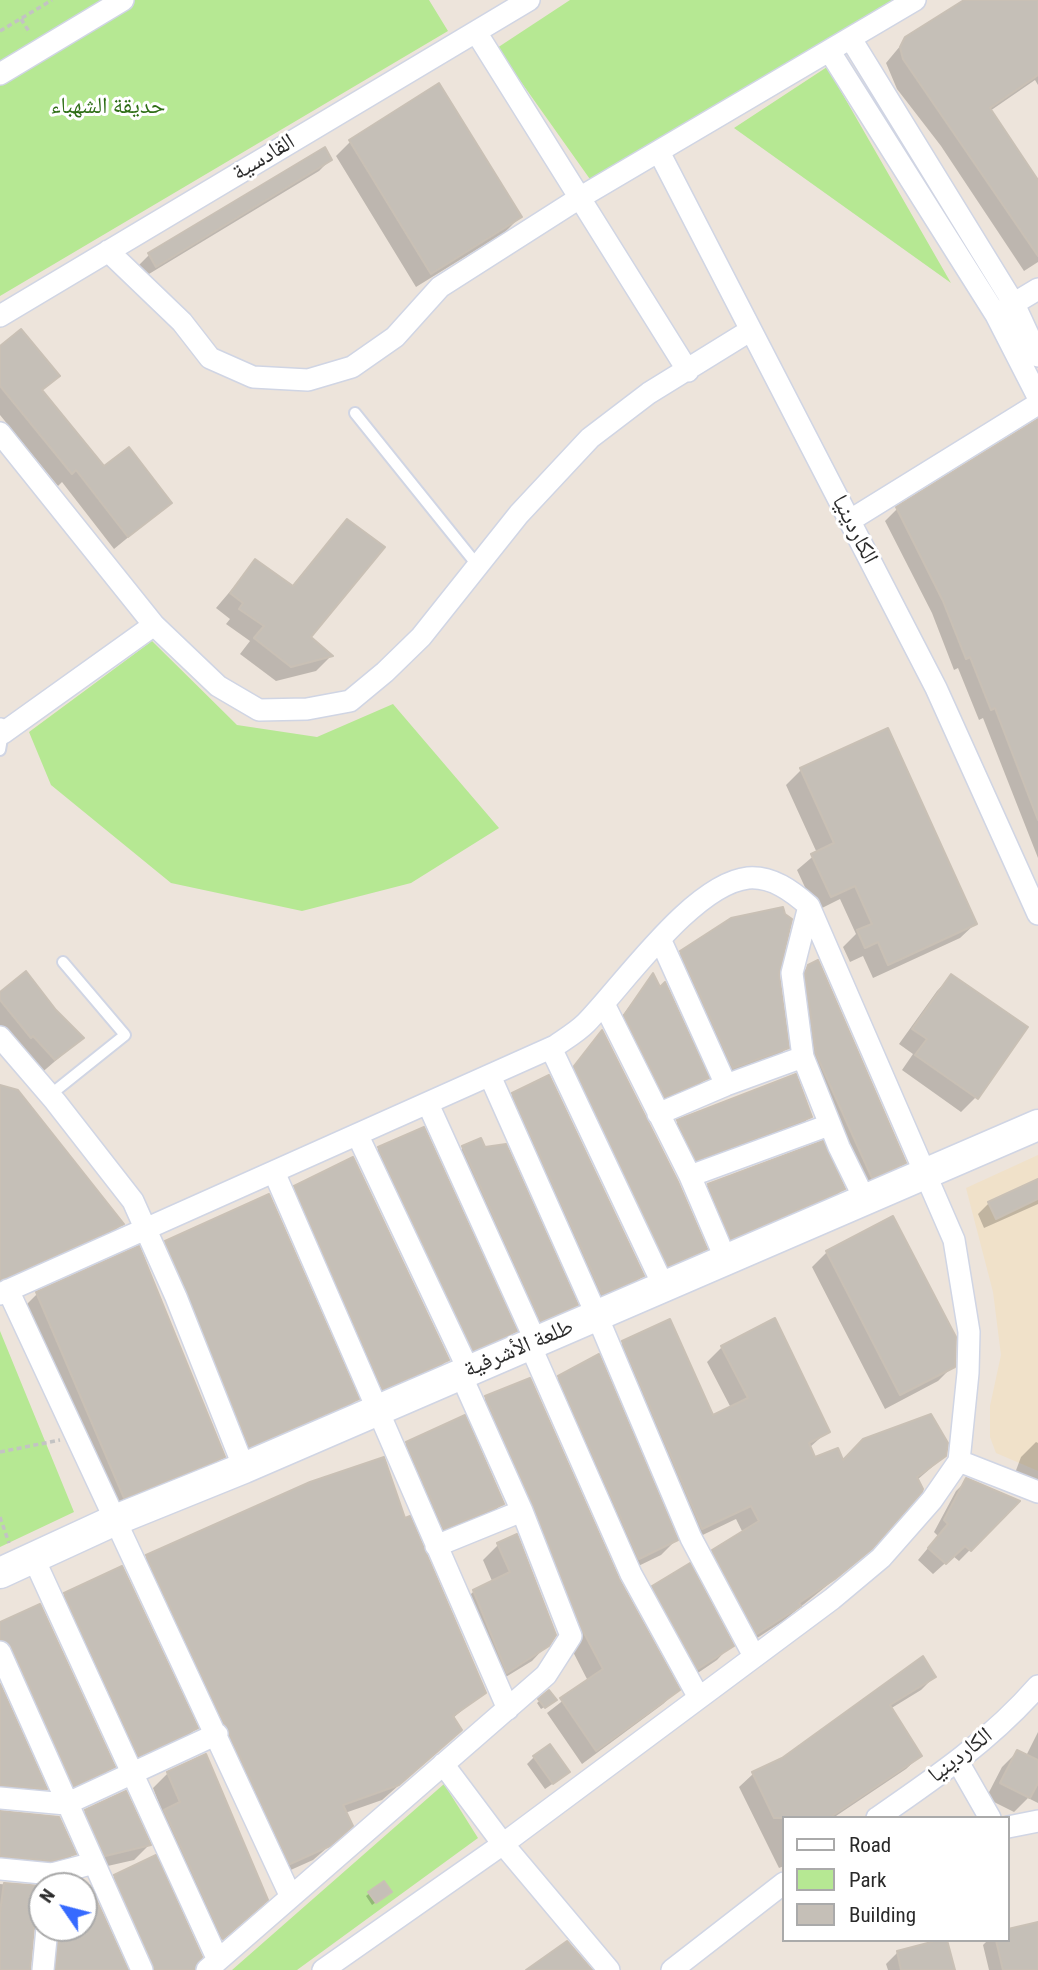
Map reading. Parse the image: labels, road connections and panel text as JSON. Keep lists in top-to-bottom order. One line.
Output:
{"streets":{"main road":["طلعة الأشرفية"],"street":["القادسية","الكاردينيا"]},"parks":["حديقة الشهباء"],"legend":["Road","Park","Building"],"north":"top left"}
